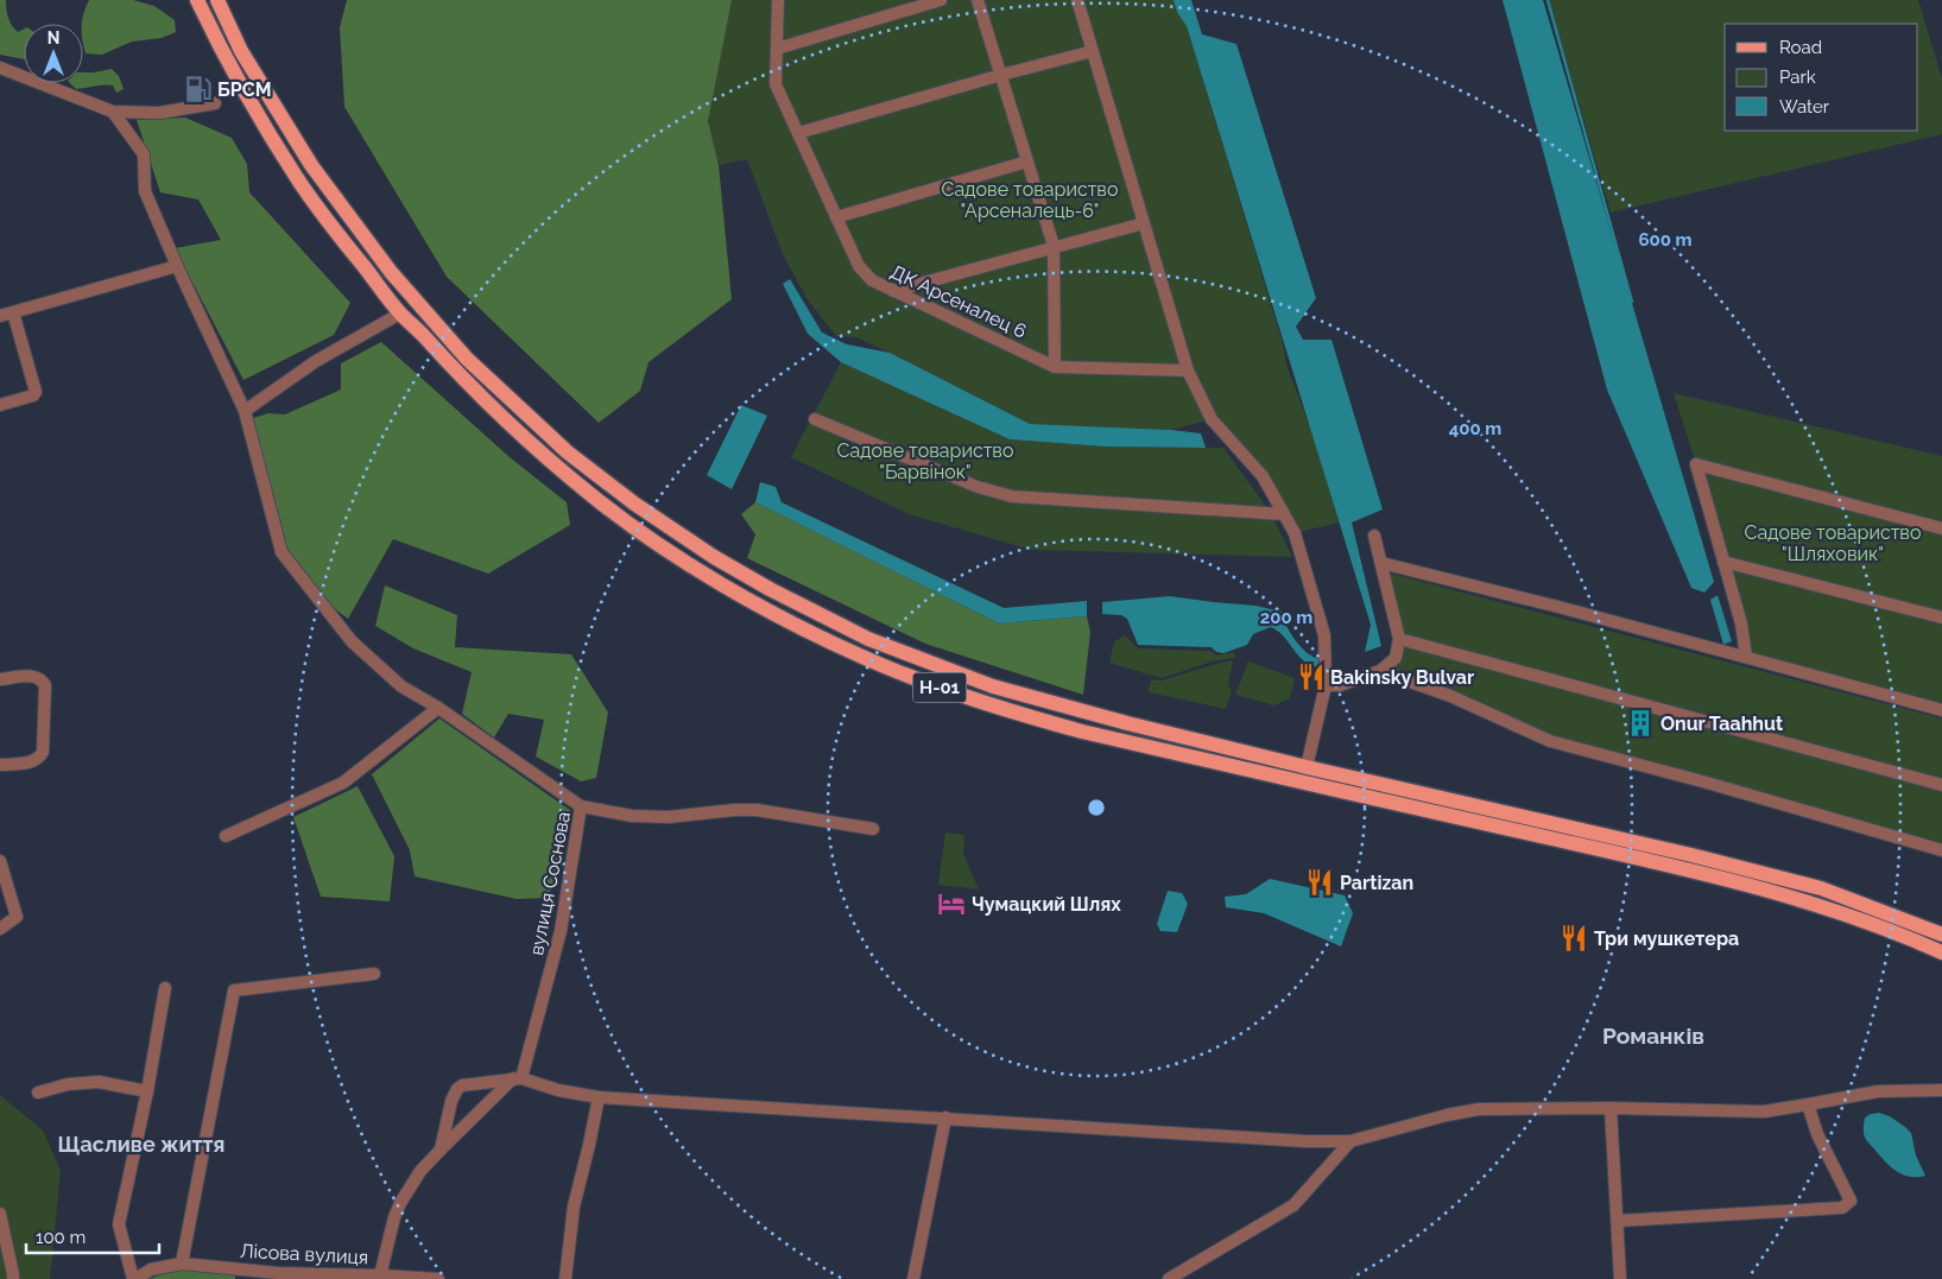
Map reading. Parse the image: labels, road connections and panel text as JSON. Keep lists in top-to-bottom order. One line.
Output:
{"streets":{"main road":["Н-01"],"street":["ДК Арсеналец 6","вулиця Соснова","Лісова вулиця"]},"districts":["Романків","Щасливе життя"],"parks":["Садове товариство \"Арсеналець-6\"","Садове товариство \"Барвінок\"","Садове товариство \"Шляховик\""],"places":{"fuel station":["БРСМ"],"restaurant":["Bakinsky Bulvar","Partizan","Три мушкетера"],"building":["Onur Taahhut"],"hotel":["Чумацкий Шлях"]},"legend":["Road","Park","Water"],"scale_bar":"100 m","north":"top","rings":["600 m","400 m","200 m"]}
